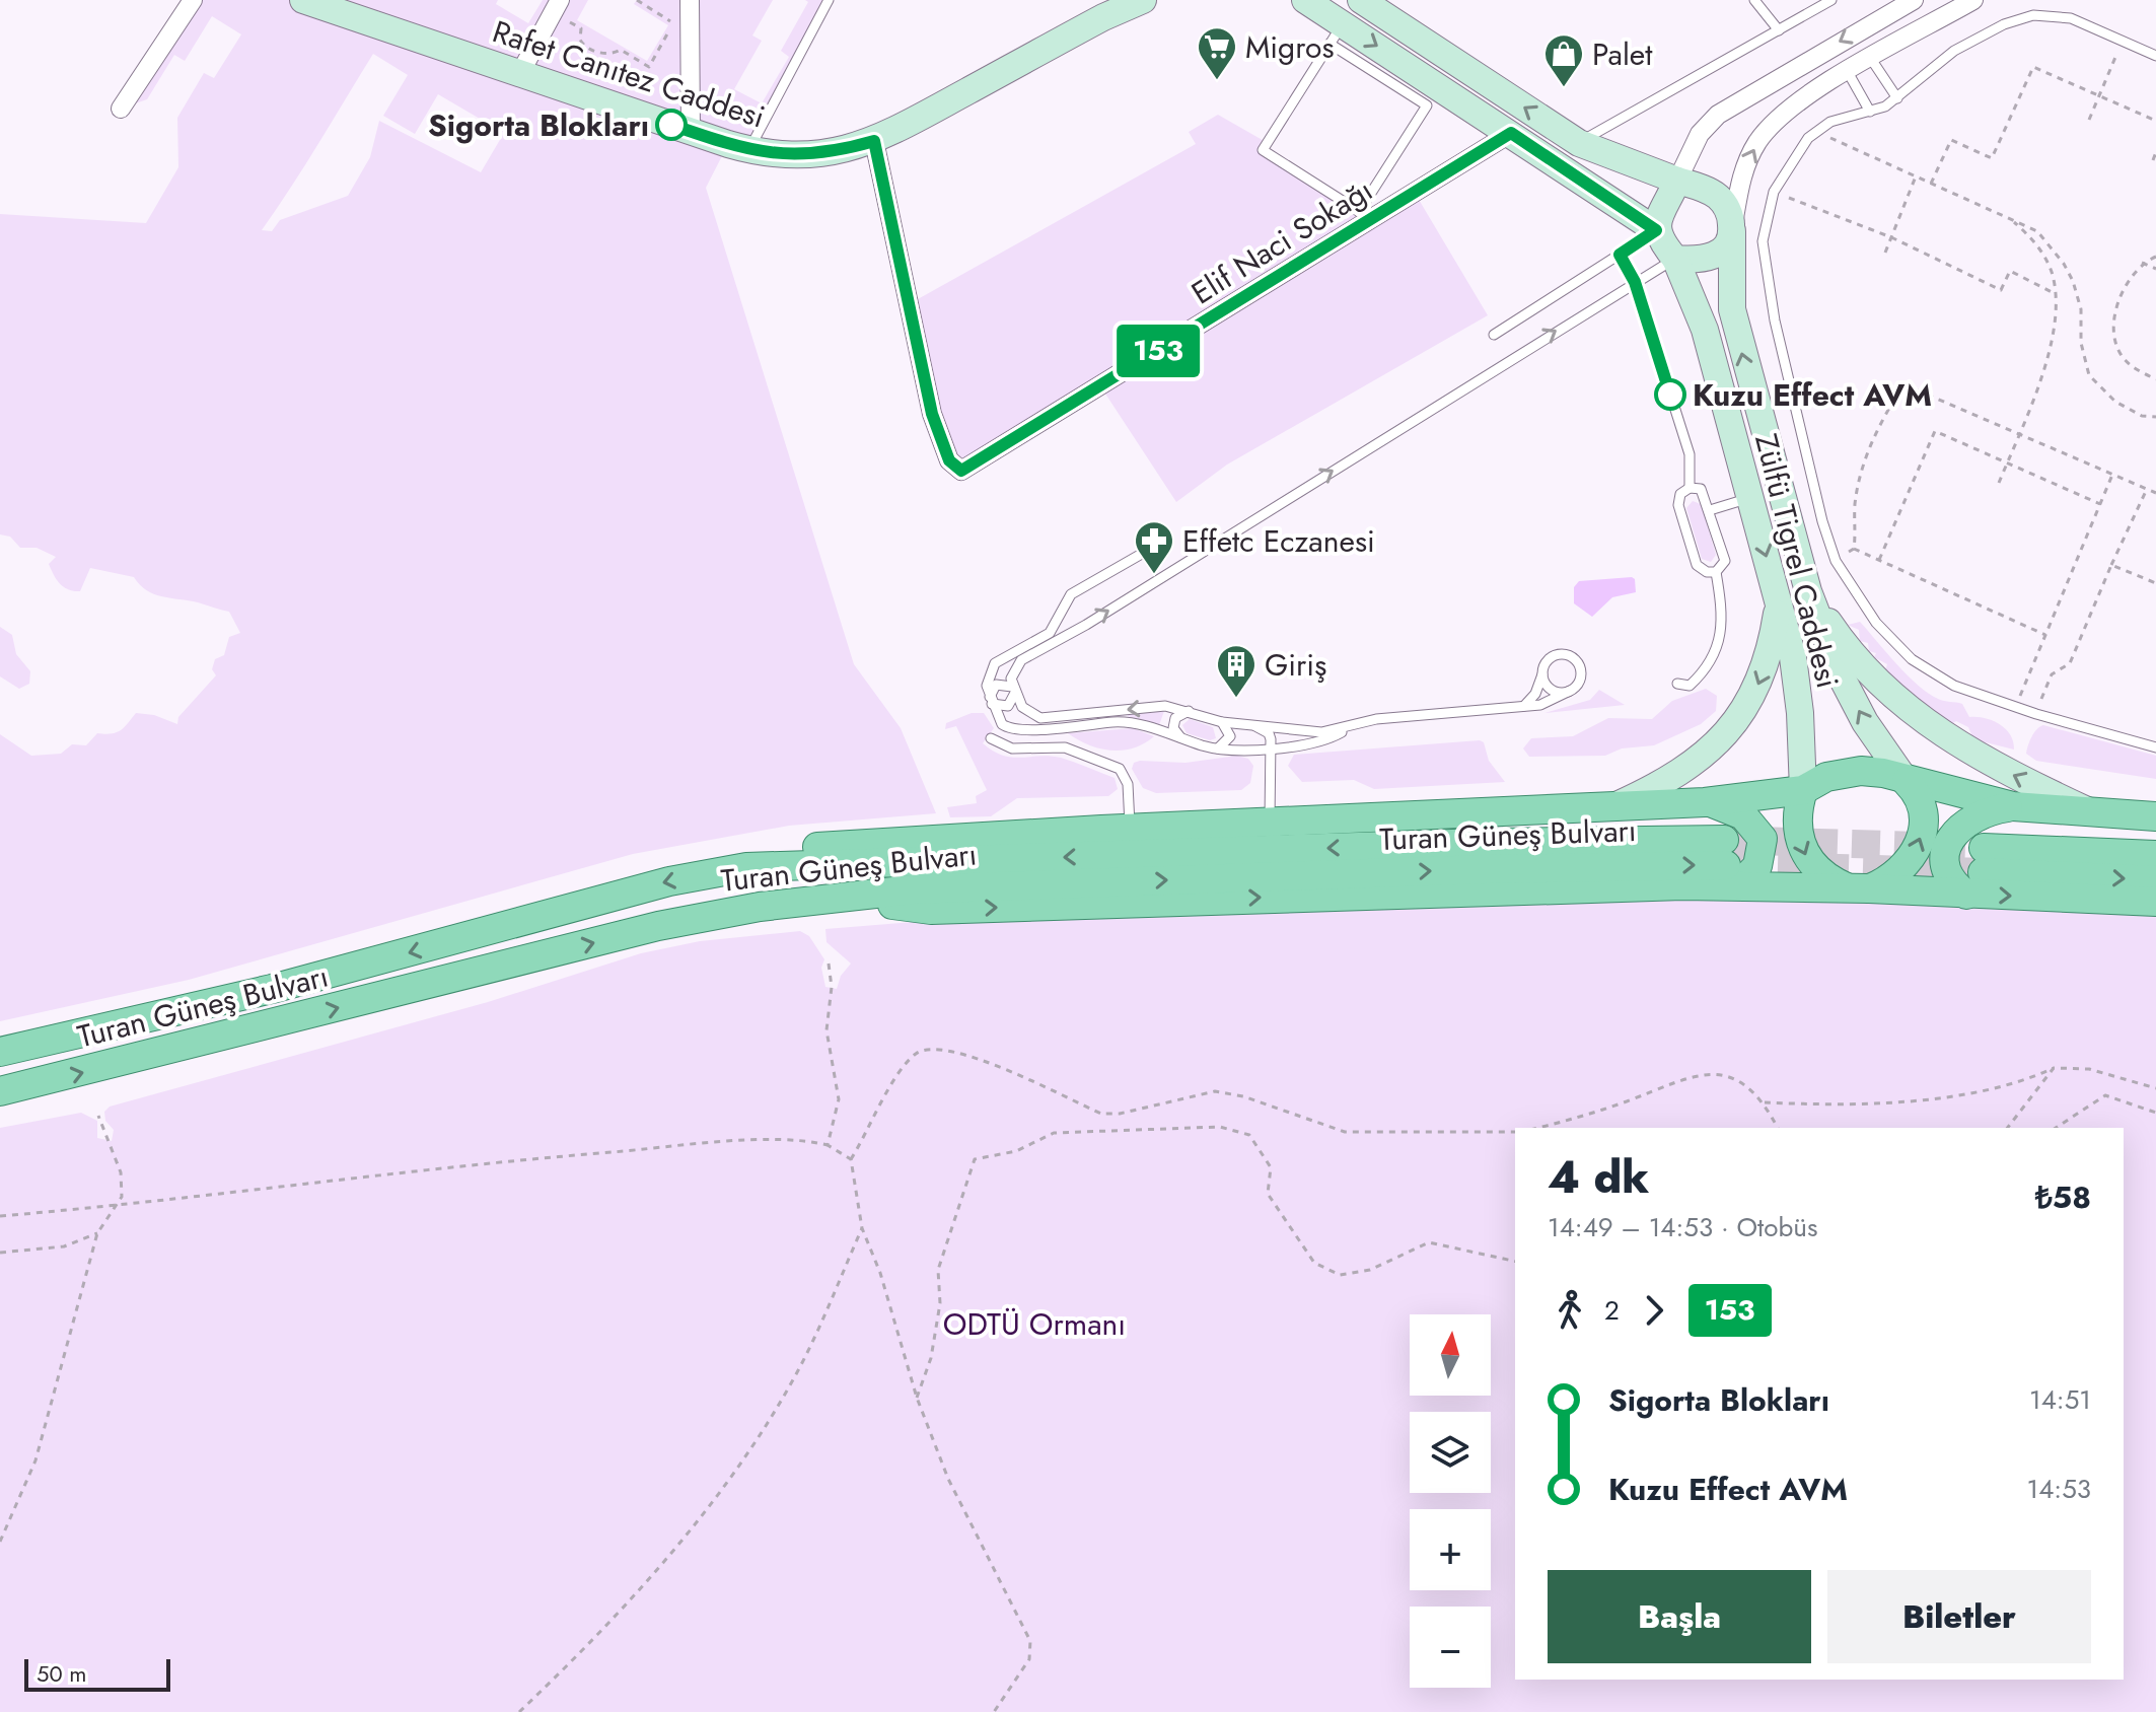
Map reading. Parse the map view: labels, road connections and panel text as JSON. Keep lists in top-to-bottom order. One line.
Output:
{"streets":{"main road":["Rafet Canıtez Caddesi","Zülfü Tigrel Caddesi","Turan Güneş Bulvarı"],"street":["Elif Naci Sokağı"]},"crossings":[["Rafet Canıtez Caddesi","Elif Naci Sokağı"]],"parks":["ODTÜ Ormanı"],"places":{"supermarket":["Migros"],"shop":["Palet"],"other":["Sigorta Blokları","Kuzu Effect AVM"],"pharmacy":["Effetc Eczanesi"],"building":["Giriş"]},"lines":["bus line 153"],"scale_bar":"50 m","north":"top","page":{"on_map":"153","heading":["4 dk","14:49 – 14:53 · Otobüs","₺58"],"legs":["2","153"],"map_buttons":["+","−"],"list":[{"name":"Sigorta Blokları","value":"14:51"},{"name":"Kuzu Effect AVM","value":"14:53"}],"buttons":["Başla","Biletler"],"scale":"50 m"}}
